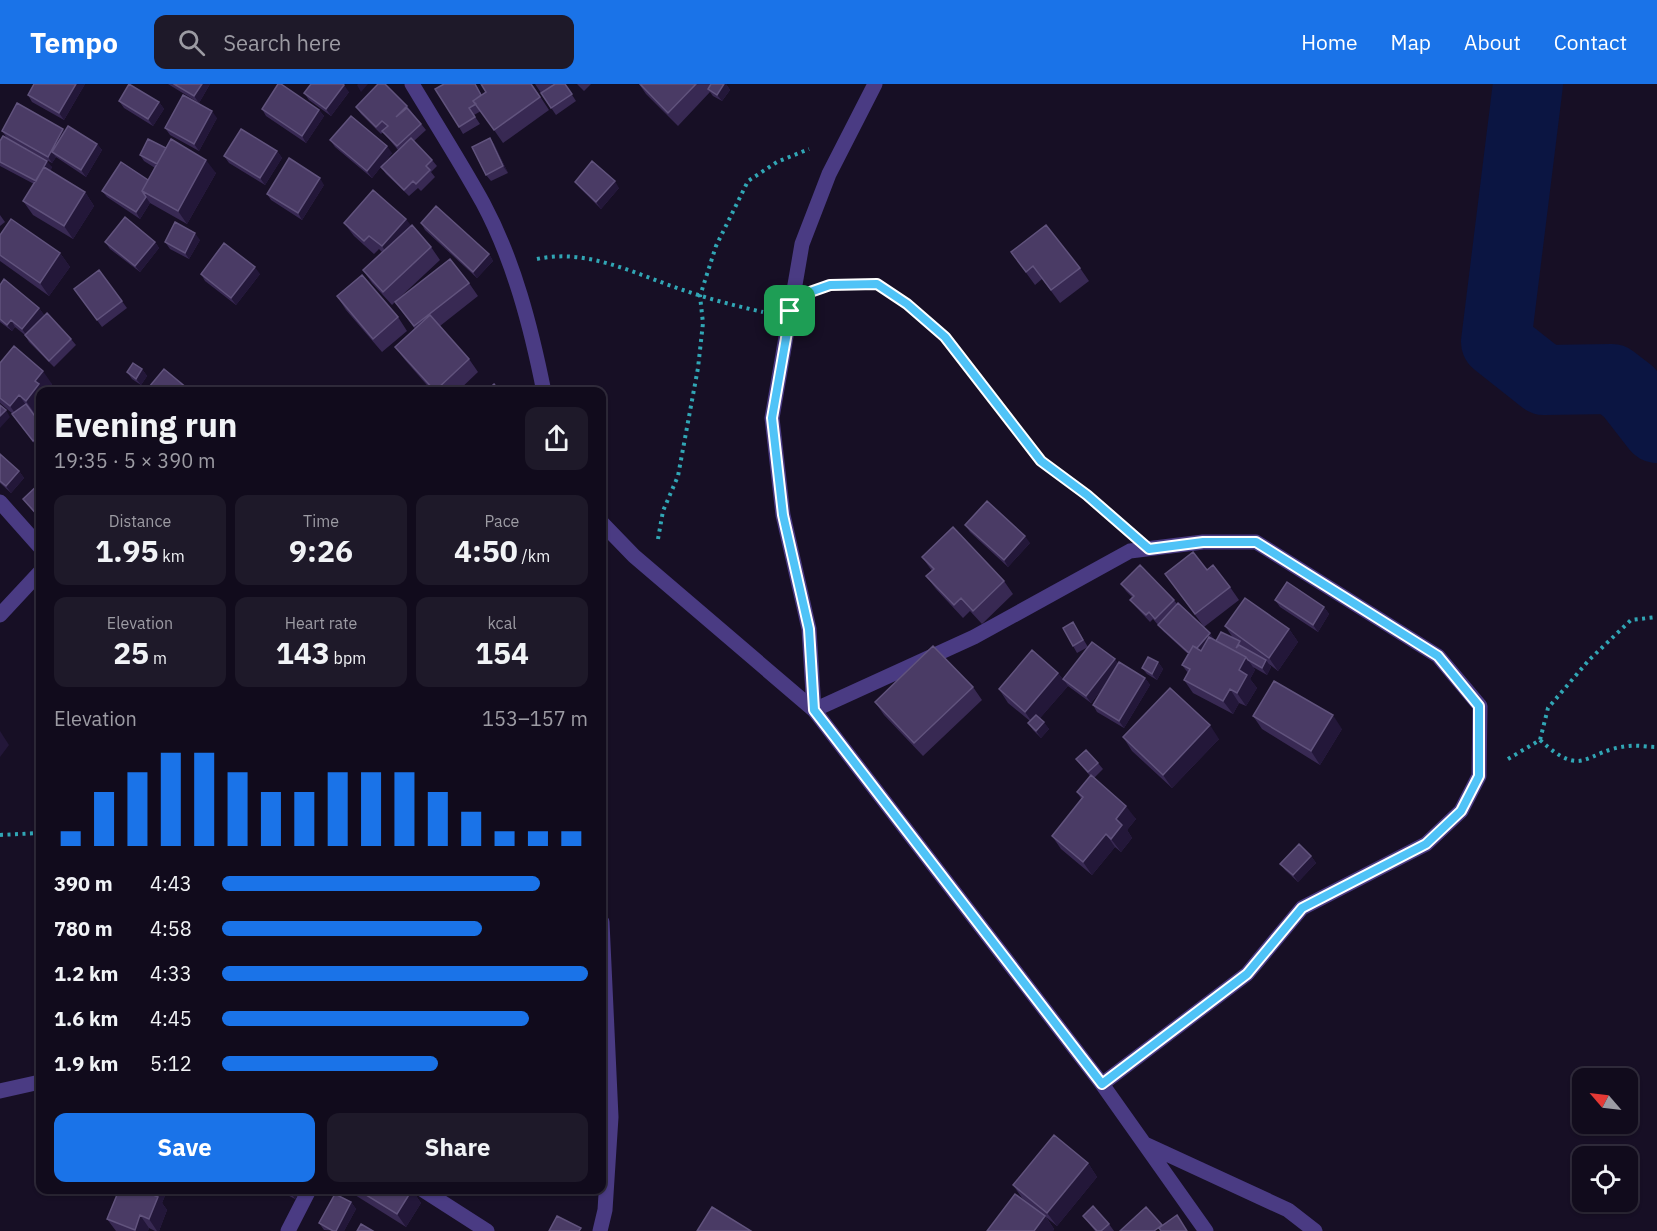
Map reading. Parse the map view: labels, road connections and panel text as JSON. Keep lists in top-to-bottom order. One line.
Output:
{"north":"top left","page":{"header":"Tempo","search":"Search here","nav":["Home","Map","About","Contact"],"heading":["Evening run","19:35 · 5 × 390 m"],"stats":[["Distance","1.95 km"],["Time","9:26"],["Pace","4:50 /km"],["Elevation","25 m"],["Heart rate","143 bpm"],["kcal","154"]],"chart":["Elevation","153–157 m"],"list":[{"name":"390 m","note":"4:43"},{"name":"780 m","note":"4:58"},{"name":"1.2 km","note":"4:33"},{"name":"1.6 km","note":"4:45"},{"name":"1.9 km","note":"5:12"}],"buttons":["Save","Share"]}}
